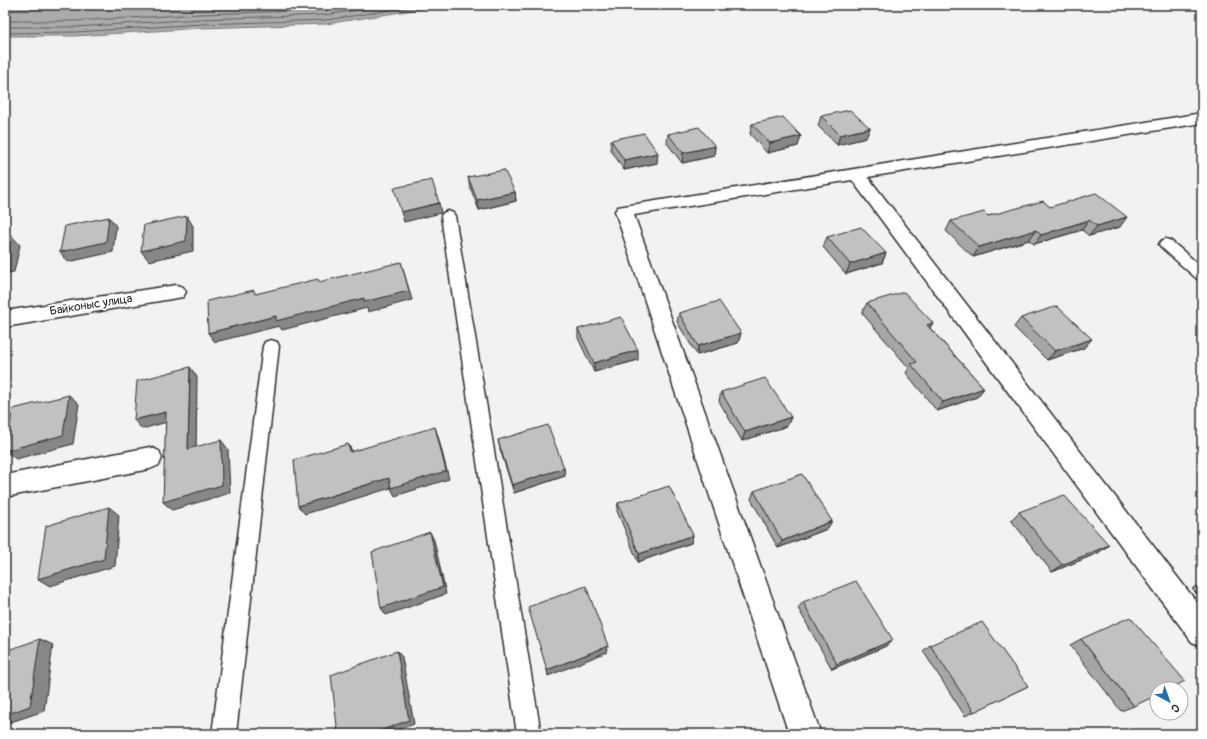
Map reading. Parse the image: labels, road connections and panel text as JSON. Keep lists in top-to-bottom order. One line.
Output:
{"streets":{"street":["Байконыс улица"]},"north":"bottom right"}
